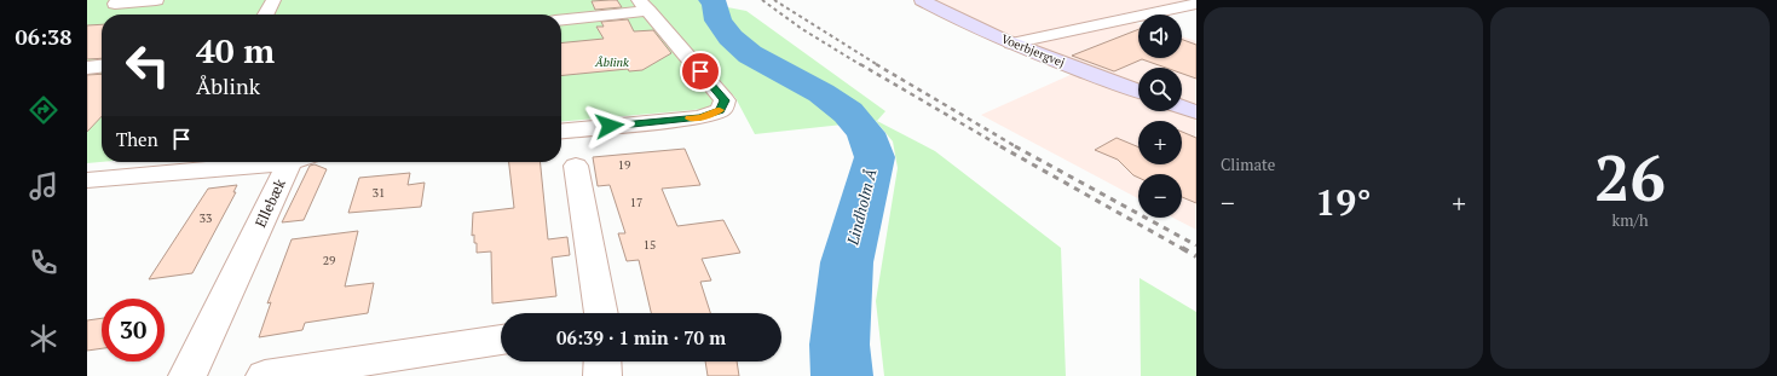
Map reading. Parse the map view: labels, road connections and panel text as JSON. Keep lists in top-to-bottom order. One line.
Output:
{"streets":{"street":["Voerbjergvej","Ellebæk"]},"water":["Lindholm Å"],"parks":["Åblink"],"house_numbers":["19","31","17","33","15","29"],"page":{"tabs":"06:38","tile":["Climate",["26","km/h"]],"map_buttons":["+","−"],"turn":["40 m","Åblink"],"then":"Then","heat":["−","19°","+"],"limit":"30","trip":"06:39 · 1 min · 70 m"}}
